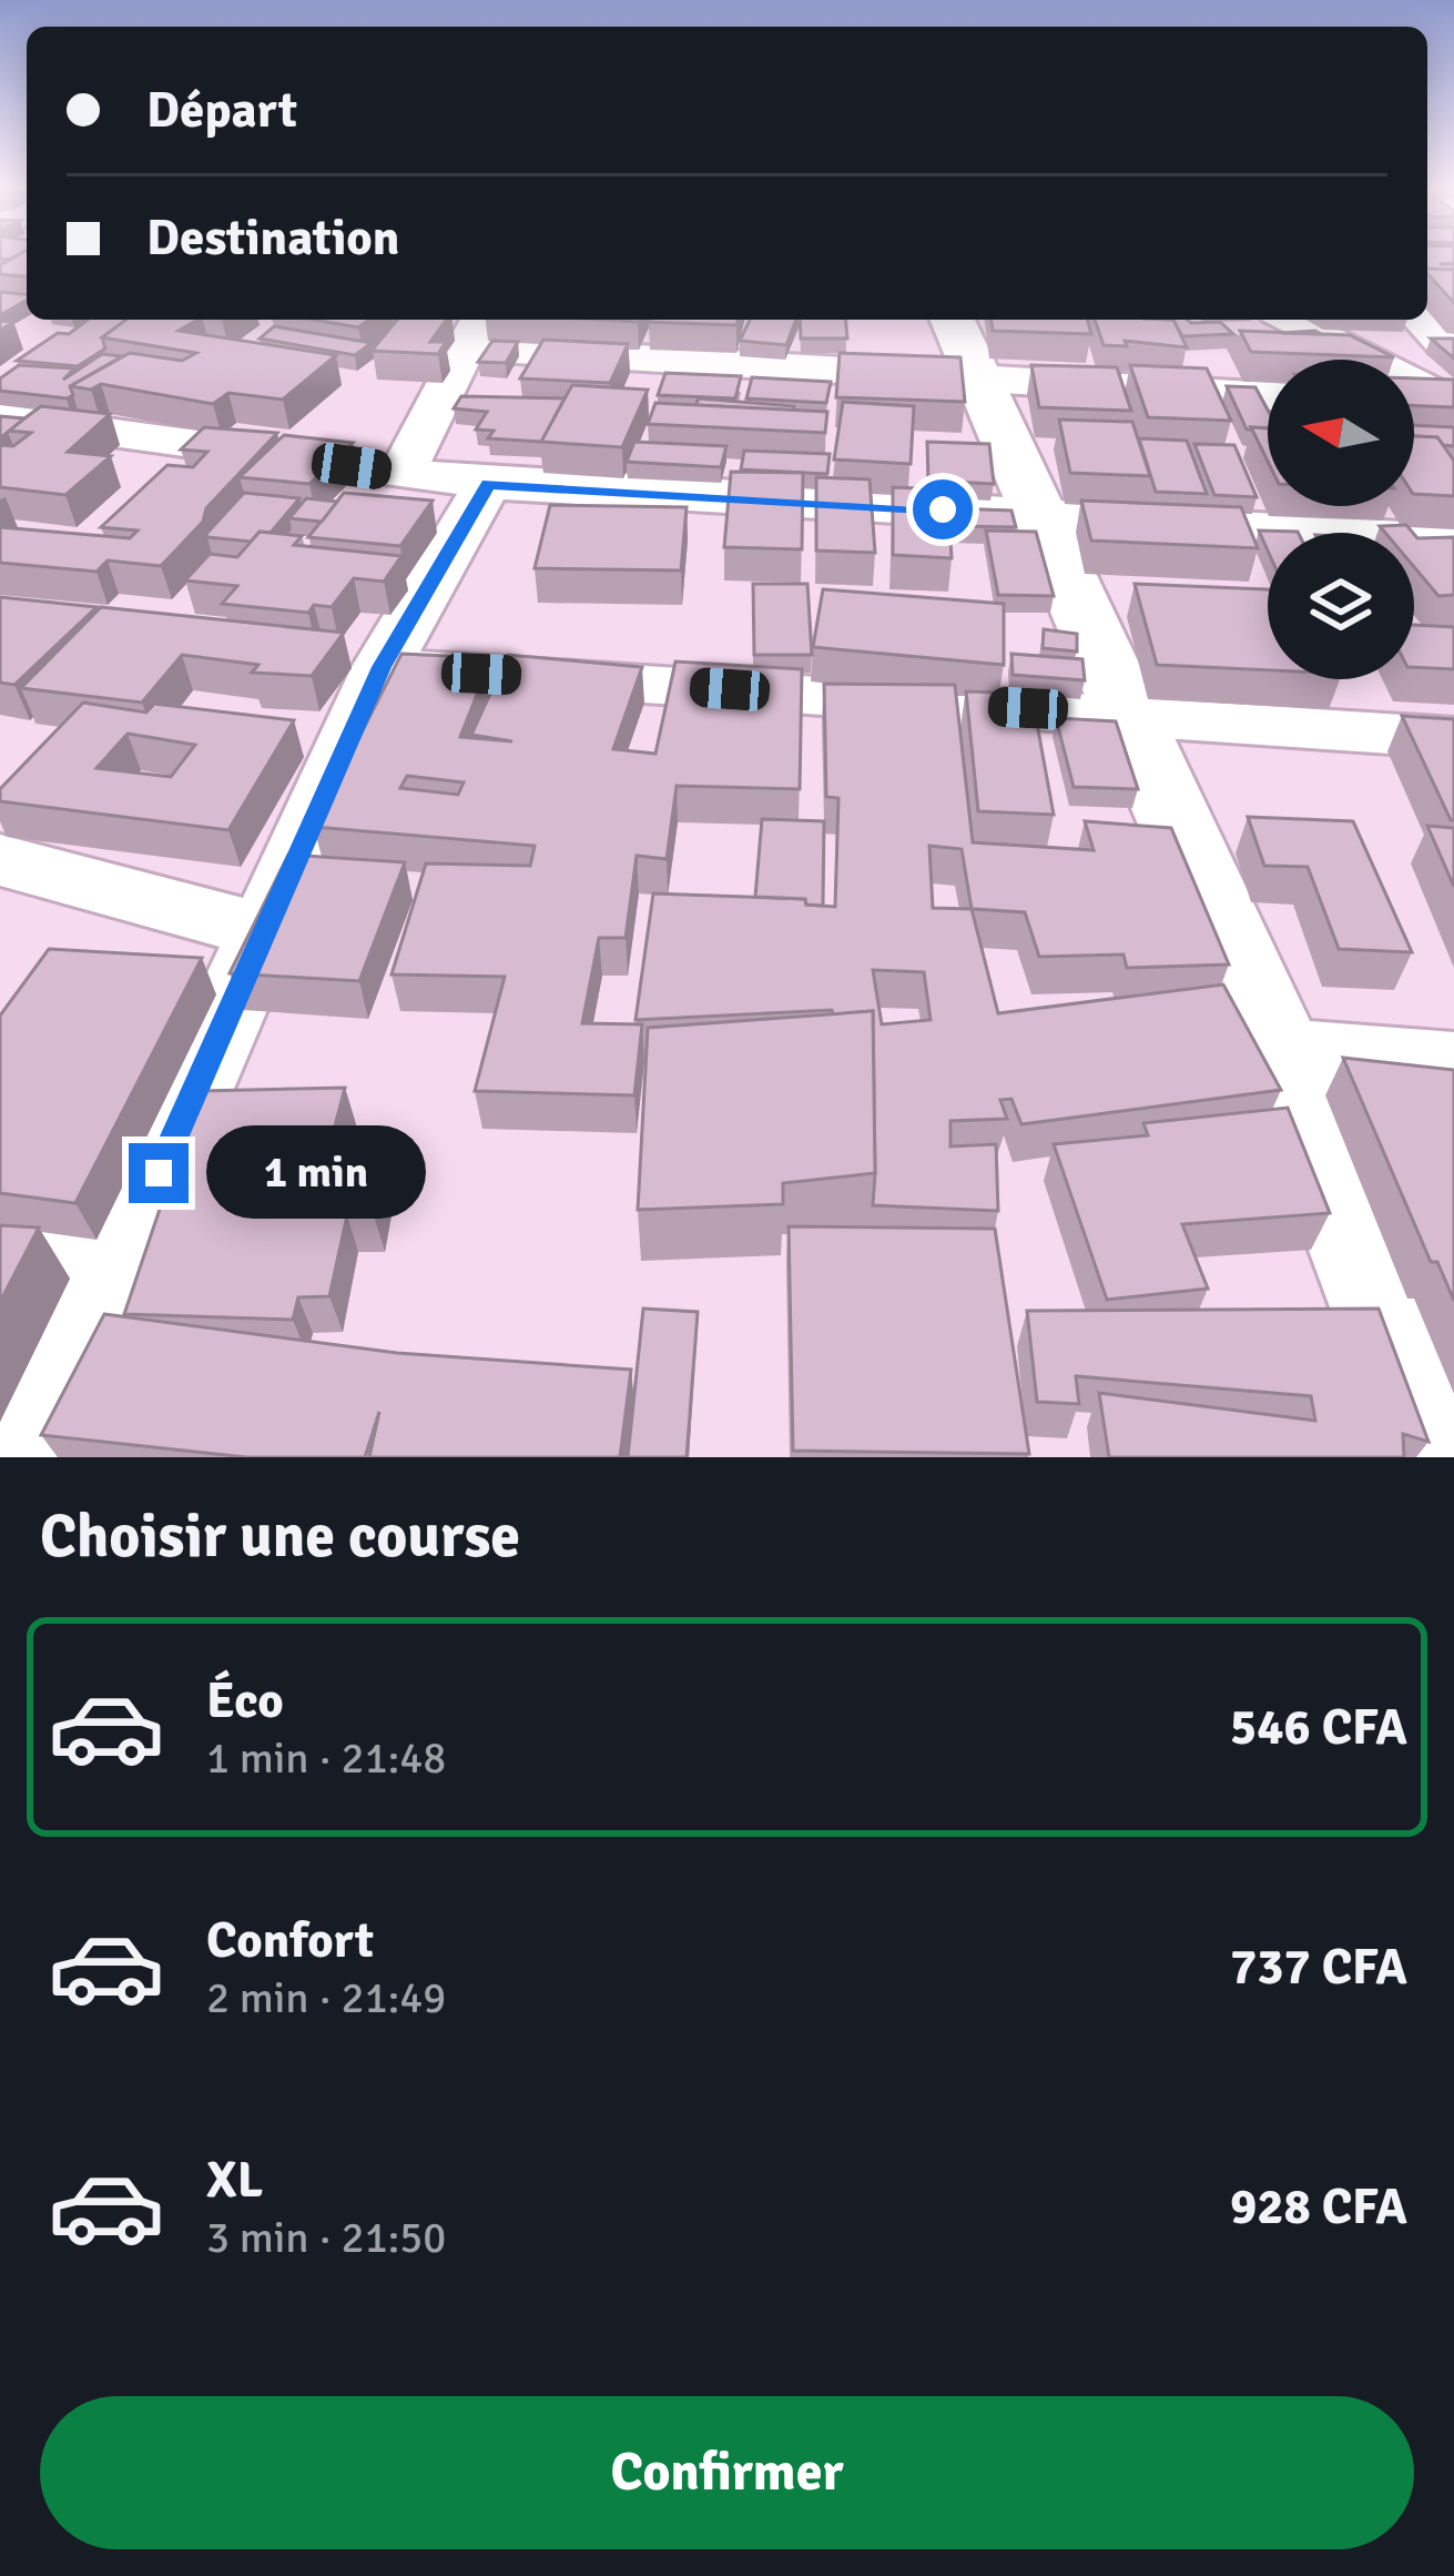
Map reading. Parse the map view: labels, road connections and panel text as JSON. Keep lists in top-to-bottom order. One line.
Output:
{"north":"left","page":{"banner":["Départ","Destination"],"bubble":"1 min","heading":"Choisir une course","list":[{"name":"Éco","note":"1 min · 21:48","value":"546 CFA"},{"name":"Confort","note":"2 min · 21:49","value":"737 CFA"},{"name":"XL","note":"3 min · 21:50","value":"928 CFA"}],"buttons":"Confirmer"}}
